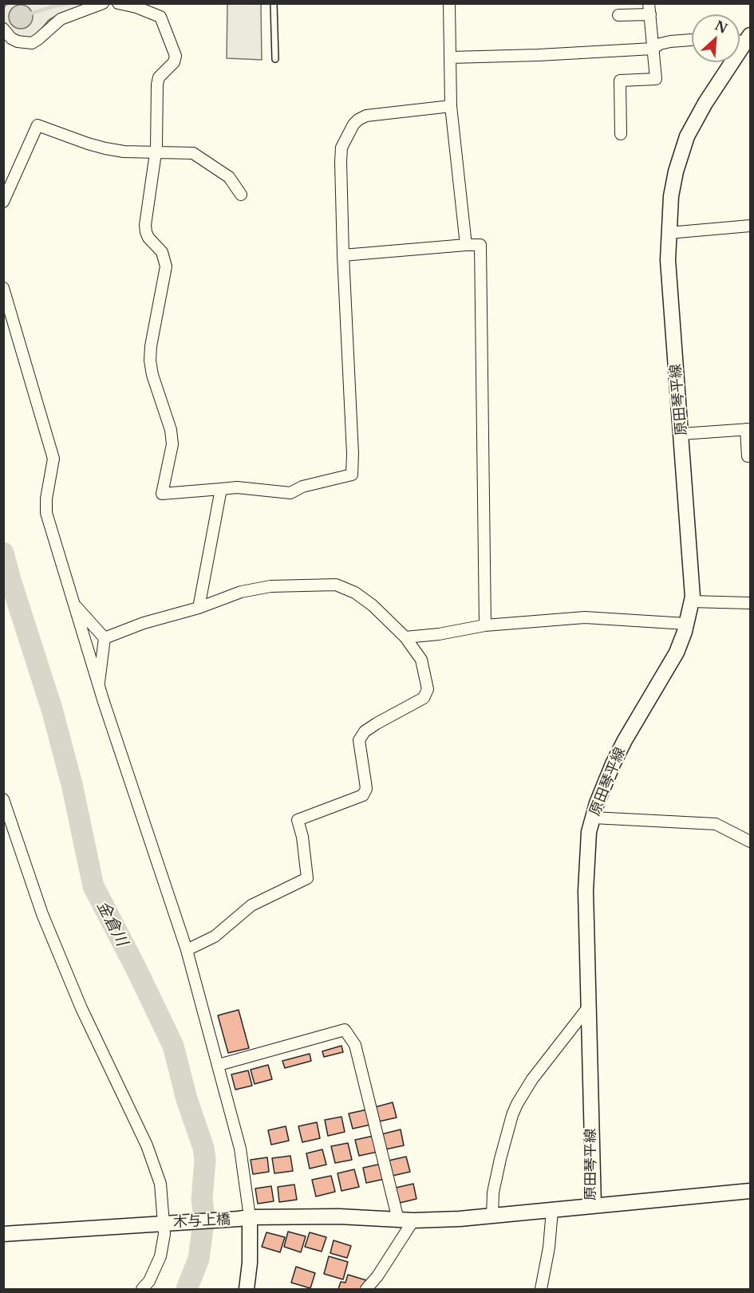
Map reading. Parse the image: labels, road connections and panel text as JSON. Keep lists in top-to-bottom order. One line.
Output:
{"streets":{"main road":["原田琴平線","木与上橋"]},"crossings":[["原田琴平線","木与上橋"]],"water":["金倉川"],"north":"top right"}
